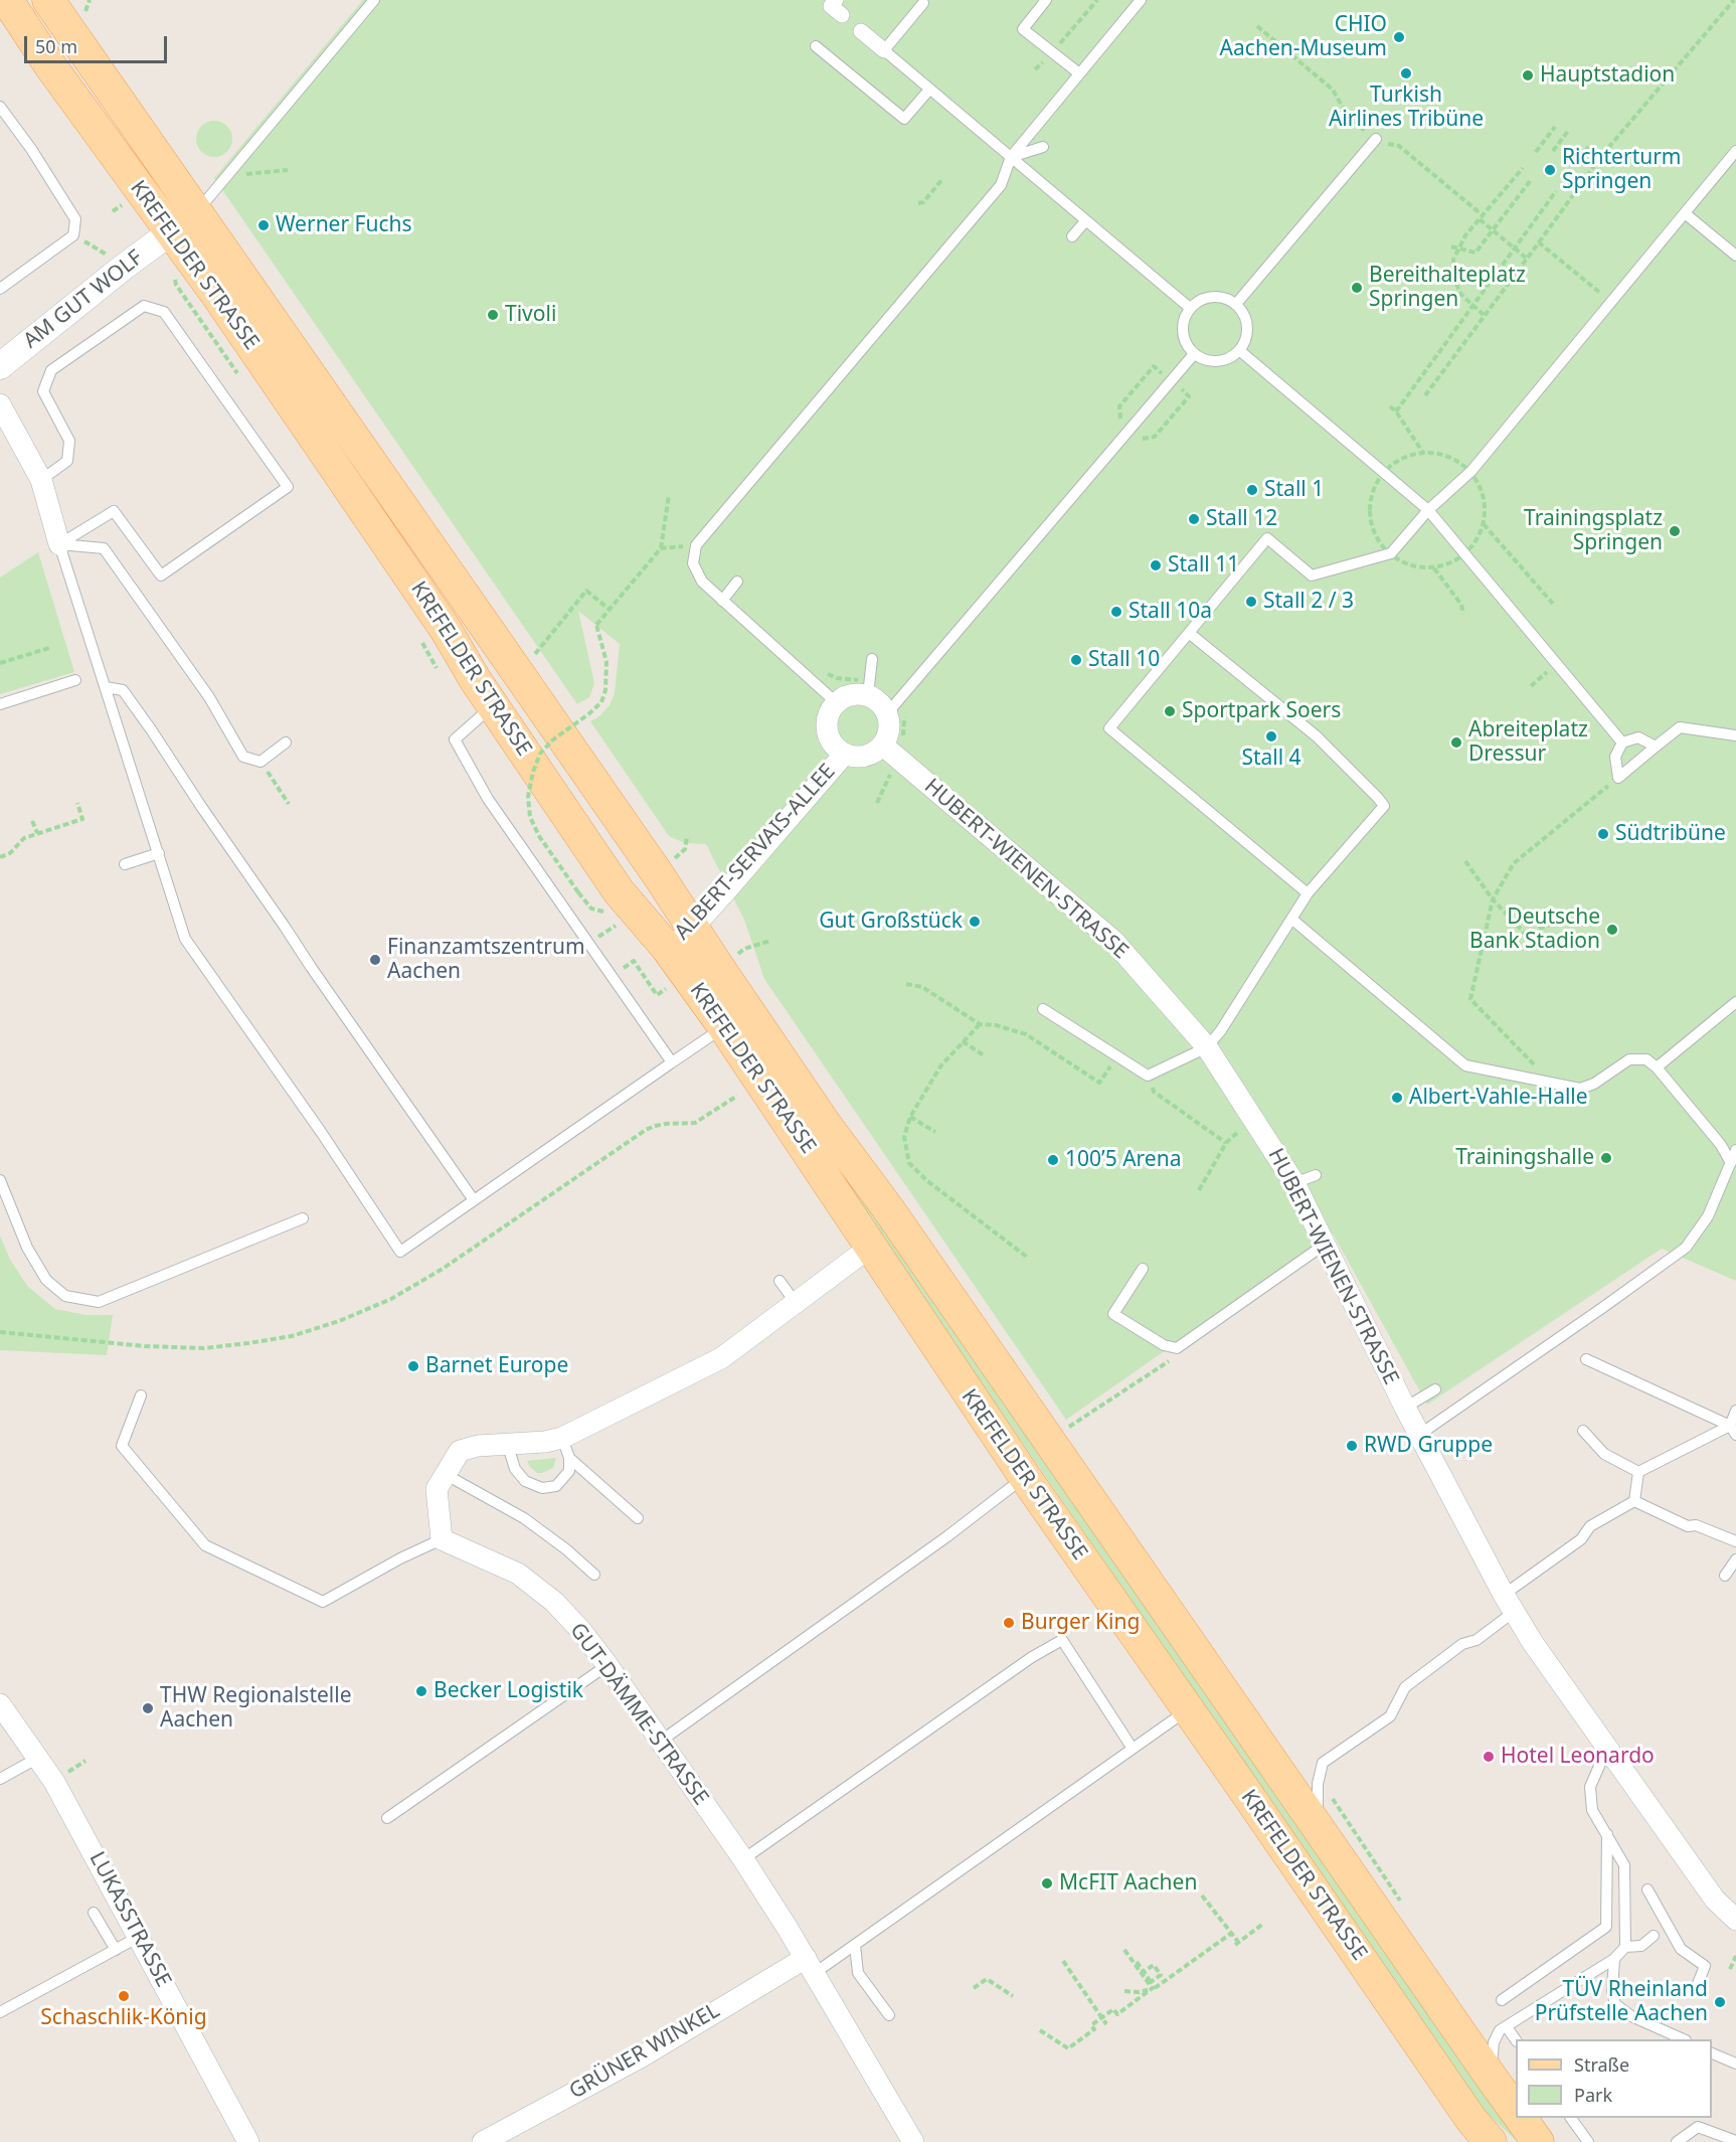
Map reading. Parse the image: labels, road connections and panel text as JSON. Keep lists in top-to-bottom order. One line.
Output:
{"streets":{"main road":["KREFELDER STRASSE"],"street":["AM GUT WOLF","ALBERT-SERVAIS-ALLEE","HUBERT-WIENEN-STRASSE","GUT-DÄMME-STRASSE","LUKASSTRASSE","GRÜNER WINKEL"]},"crossings":[["KREFELDER STRASSE","AM GUT WOLF"],["KREFELDER STRASSE","ALBERT-SERVAIS-ALLEE"],["ALBERT-SERVAIS-ALLEE","HUBERT-WIENEN-STRASSE"],["GUT-DÄMME-STRASSE","GRÜNER WINKEL"]],"places":["CHIO Aachen-Museum","Turkish Airlines Tribüne","Hauptstadion","Richterturm Springen","Werner Fuchs","Bereithalteplatz Springen","Tivoli","Stall 1","Stall 12","Trainingsplatz Springen","Stall 11","Stall 2 / 3","Stall 10a","Stall 10","Sportpark Soers","Stall 4","Abreiteplatz Dressur","Südtribüne","Gut Großstück","Deutsche Bank Stadion","Finanzamtszentrum Aachen","Albert-Vahle-Halle","Trainingshalle","100’5 Arena","Barnet Europe","RWD Gruppe","Burger King","Becker Logistik","THW Regionalstelle Aachen","Hotel Leonardo","McFIT Aachen","Schaschlik-König","TÜV Rheinland Prüfstelle Aachen"],"legend":["Straße","Park"],"scale_bar":"50 m"}
